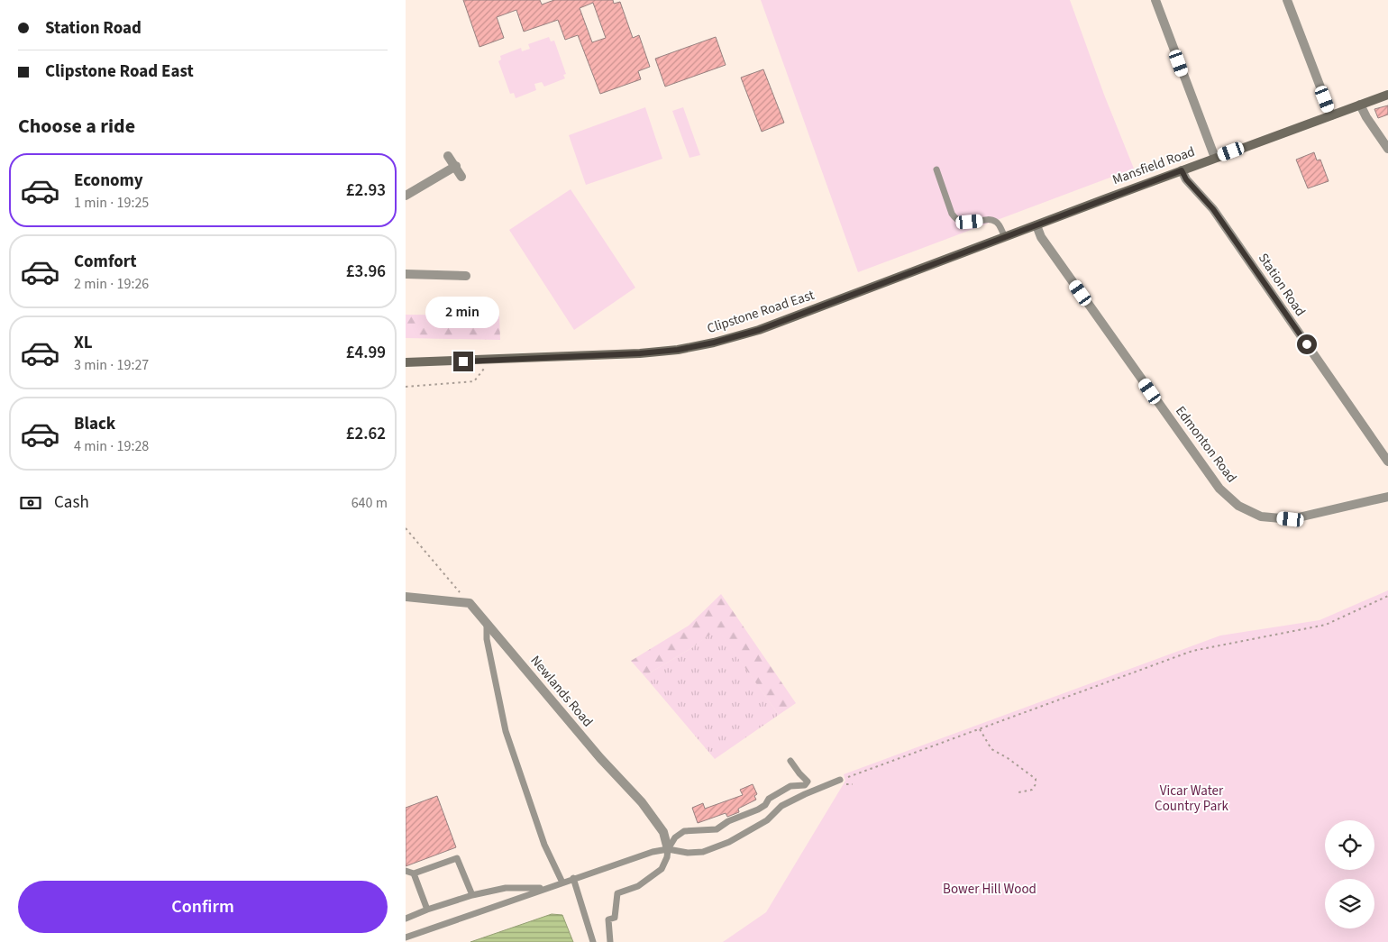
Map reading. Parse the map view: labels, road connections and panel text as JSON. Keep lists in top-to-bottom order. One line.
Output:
{"streets":{"main road":["Mansfield Road","Clipstone Road East"],"street":["Station Road","Edmonton Road","Newlands Road"]},"crossings":[["Mansfield Road","Station Road"],["Mansfield Road","Clipstone Road East"],["Clipstone Road East","Edmonton Road"]],"parks":["Vicar Water Country Park","Bower Hill Wood"],"page":{"banner":["Station Road","Clipstone Road East"],"heading":"Choose a ride","list":[{"name":"Economy","note":"1 min · 19:25","value":"£2.93"},{"name":"Comfort","note":"2 min · 19:26","value":"£3.96"},{"name":"XL","note":"3 min · 19:27","value":"£4.99"},{"name":"Black","note":"4 min · 19:28","value":"£2.62"}],"bubble":"2 min","pay":["Cash","640 m"],"buttons":"Confirm"}}
